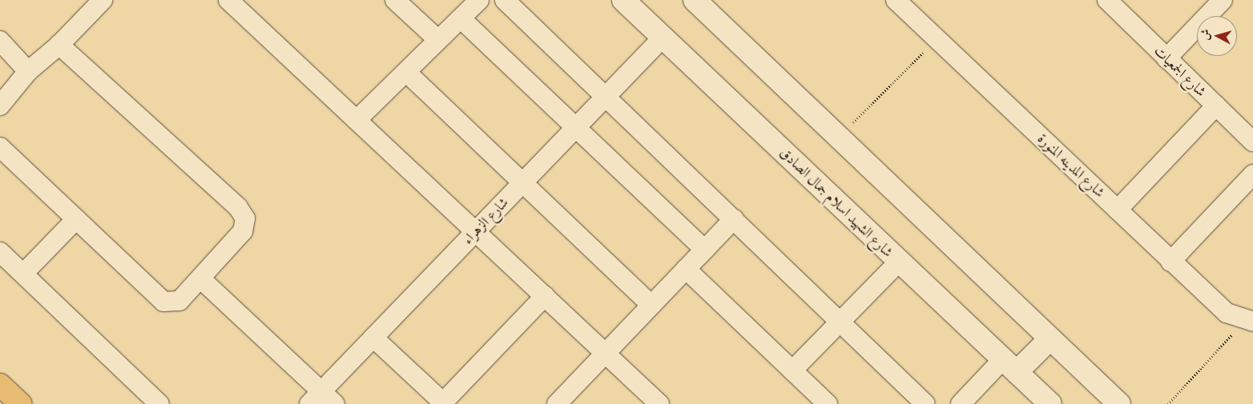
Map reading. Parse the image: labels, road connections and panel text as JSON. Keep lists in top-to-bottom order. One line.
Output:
{"streets":{"street":["شارع الجمعيات","شارع المدينه المنورة","شارع الشهيد اسلام جمال الصادق","شارع الزهراء"]},"crossings":[["شارع الشهيد اسلام جمال الصادق","شارع الزهراء"]],"north":"left"}
